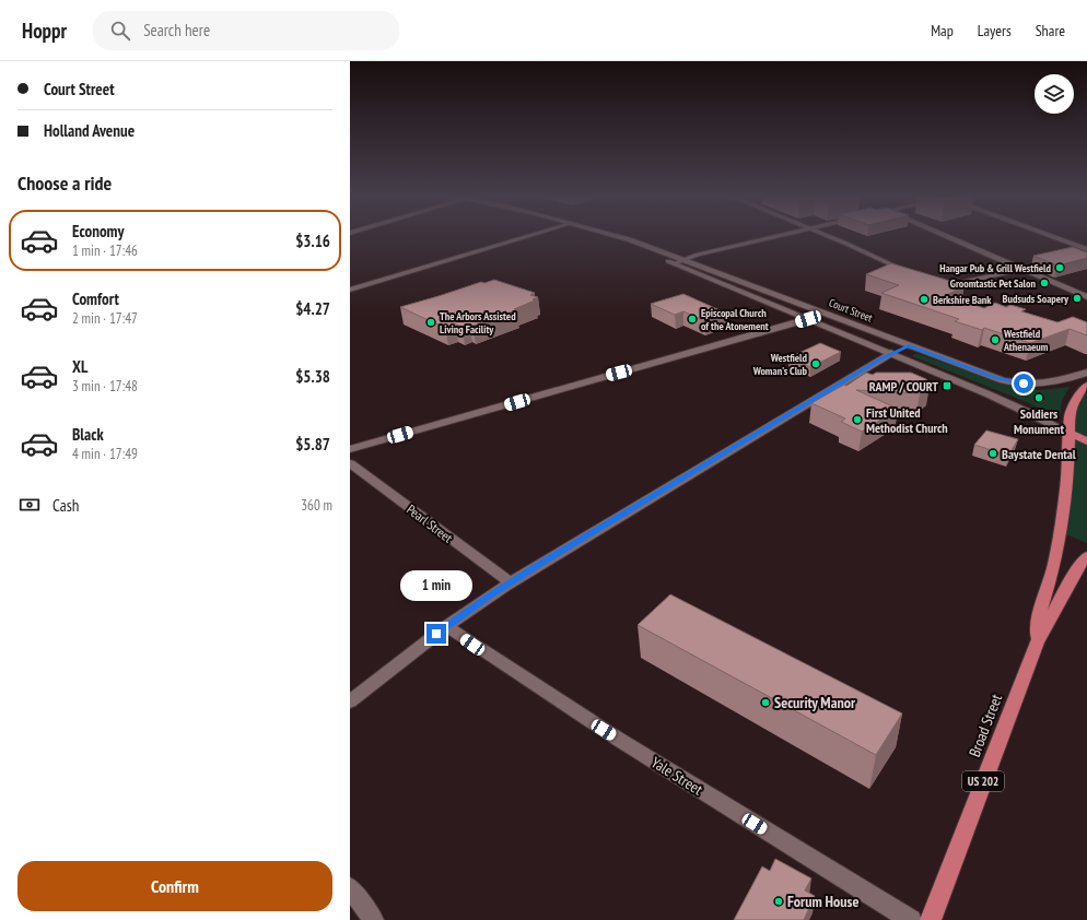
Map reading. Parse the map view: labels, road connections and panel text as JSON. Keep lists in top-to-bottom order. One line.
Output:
{"streets":{"highway":["Broad Street","US 202"],"street":["Court Street","Pearl Street","Yale Street"]},"crossings":[["Court Street","Broad Street"]],"places":{"other":["Hangar Pub & Grill Westfield","Groomtastic Pet Salon","Budsuds Soapery","Berkshire Bank","Episcopal Church of the Atonement","The Arbors Assisted Living Facility","Westfield Athenaeum","Westfield Woman's Club","Soldiers Monument","First United Methodist Church","Baystate Dental","Security Manor","Forum House"],"transit":["RAMP / COURT"]},"page":{"header":"Hoppr","search":"Search here","nav":["Map","Layers","Share"],"banner":["Court Street","Holland Avenue"],"heading":"Choose a ride","list":[{"name":"Economy","note":"1 min · 17:46","value":"$3.16"},{"name":"Comfort","note":"2 min · 17:47","value":"$4.27"},{"name":"XL","note":"3 min · 17:48","value":"$5.38"},{"name":"Black","note":"4 min · 17:49","value":"$5.87"}],"pay":["Cash","360 m"],"bubble":"1 min","buttons":"Confirm"}}
